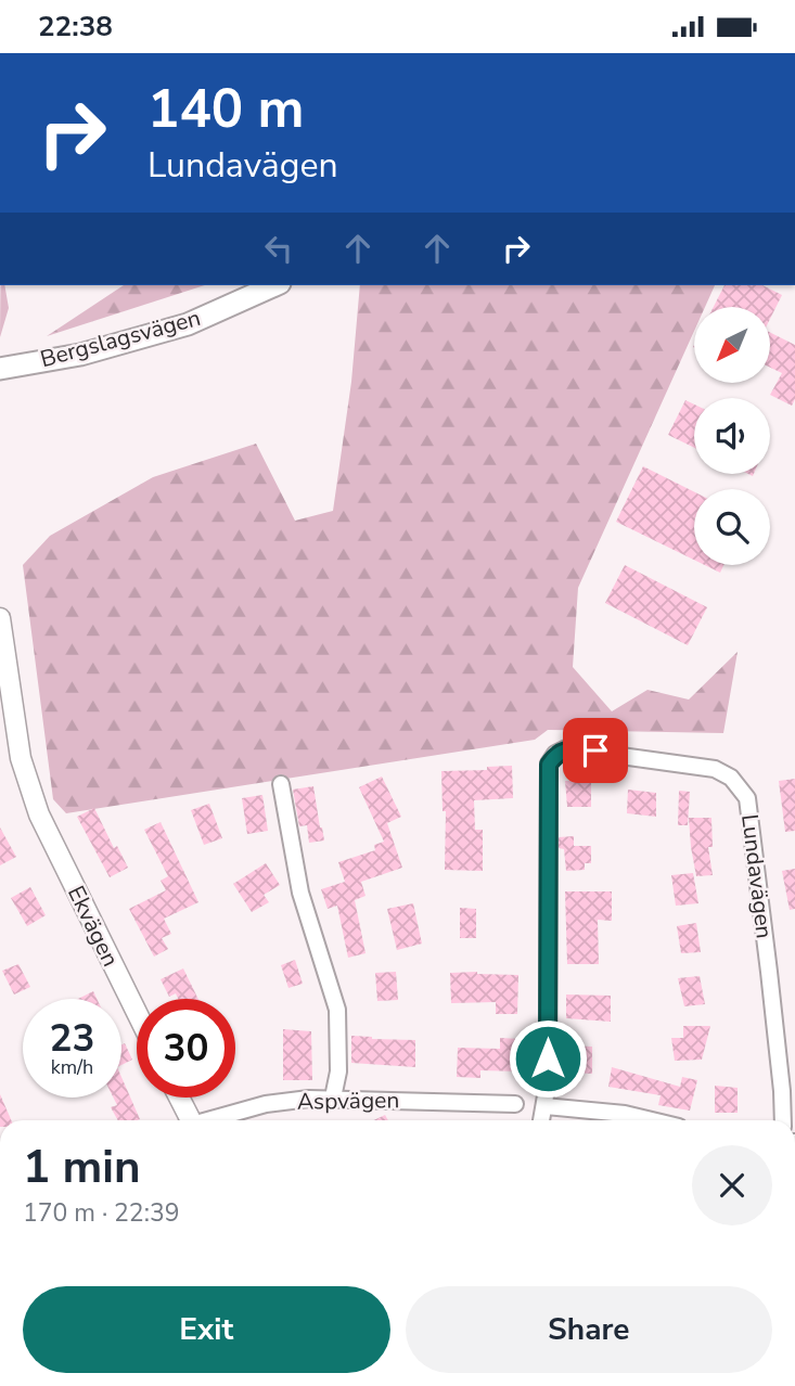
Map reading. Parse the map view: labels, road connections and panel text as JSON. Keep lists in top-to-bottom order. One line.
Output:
{"streets":{"main road":["Bergslagsvägen"],"street":["Lundavägen","Ekvägen","Aspvägen"]},"north":"bottom left","page":{"status":"22:38","turn":["140 m","Lundavägen"],"speed":"23 km/h","limit":"30","heading":["1 min","170 m · 22:39"],"buttons":["Exit","Share"]}}
